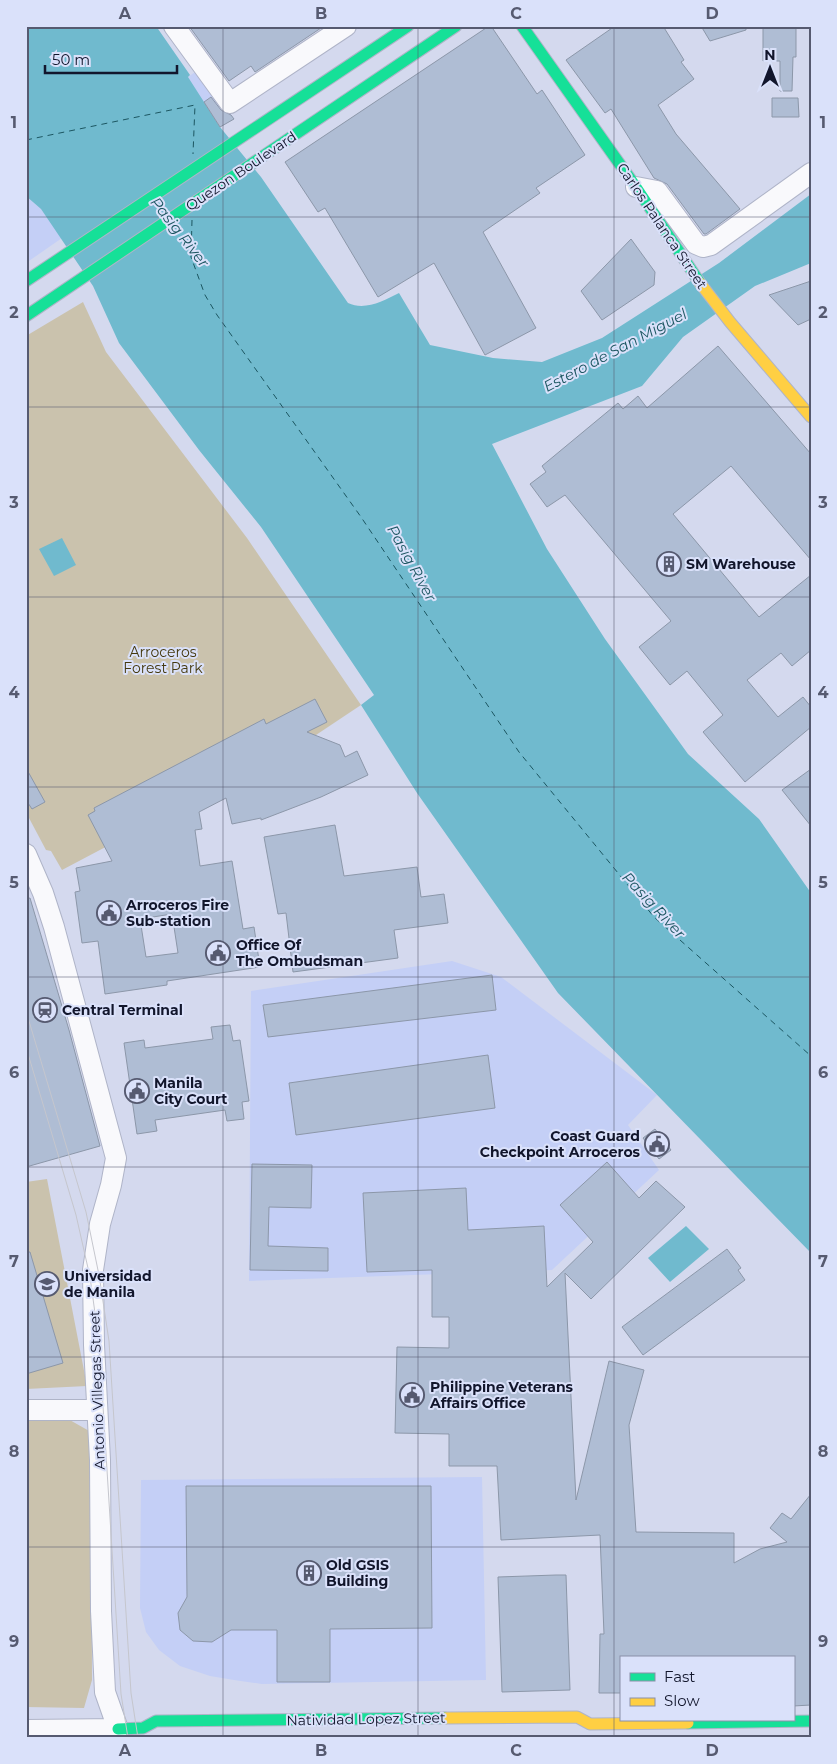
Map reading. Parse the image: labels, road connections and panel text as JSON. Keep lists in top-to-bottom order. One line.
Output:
{"streets":{"street":["Quezon Boulevard","Carlos Palanca Street","Antonio Villegas Street","Natividad Lopez Street"]},"crossings":[["Antonio Villegas Street","Natividad Lopez Street"]],"water":["Pasig River","Estero de San Miguel"],"parks":["Arroceros Forest Park"],"places":{"building":["SM Warehouse","Old GSIS Building"],"public building":["Arroceros Fire Sub-station","Office Of The Ombudsman","Manila City Court","Coast Guard Checkpoint Arroceros","Philippine Veterans Affairs Office"],"station":["Central Terminal"],"school or university":["Universidad de Manila"]},"legend":["Fast","Slow"],"scale_bar":"50 m","north":"top","grid":{"columns":["A","B","C","D"],"rows":["1","2","3","4","5","6","7","8","9"]}}
